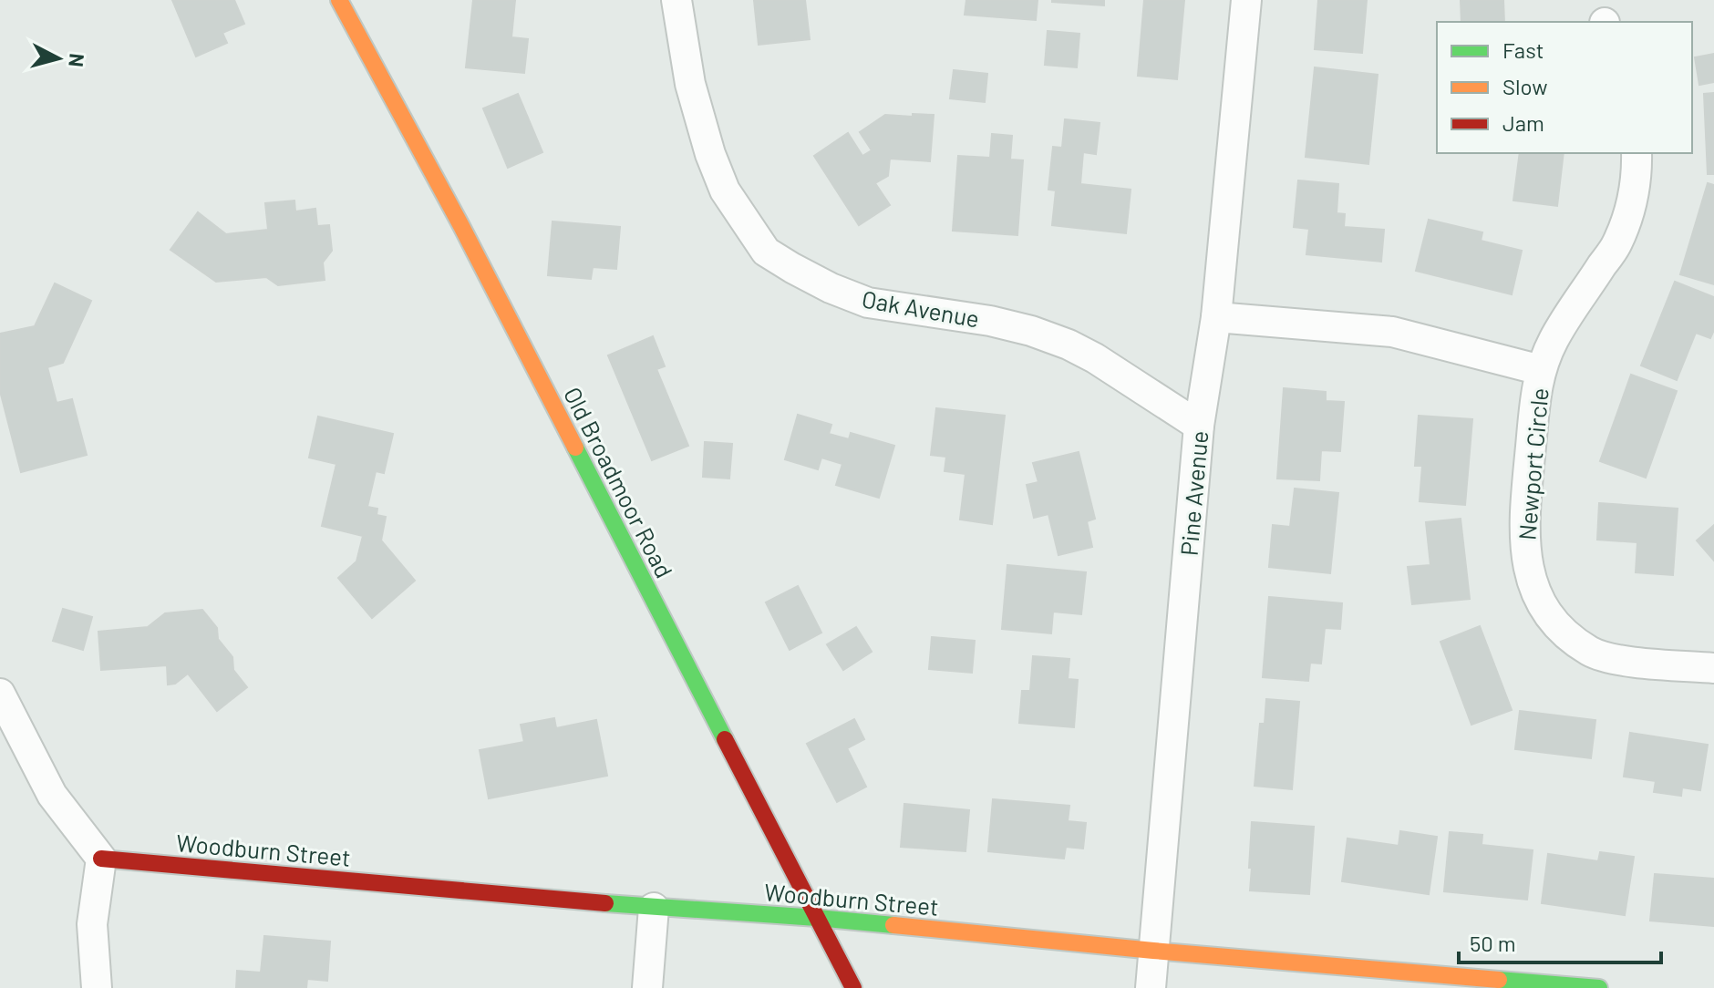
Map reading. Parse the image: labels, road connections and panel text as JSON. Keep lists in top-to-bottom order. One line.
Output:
{"streets":{"street":["Oak Avenue","Newport Circle","Old Broadmoor Road","Pine Avenue","Woodburn Street"]},"crossings":[["Oak Avenue","Pine Avenue"],["Old Broadmoor Road","Woodburn Street"],["Pine Avenue","Woodburn Street"]],"legend":["Fast","Slow","Jam"],"scale_bar":"50 m","north":"right"}
